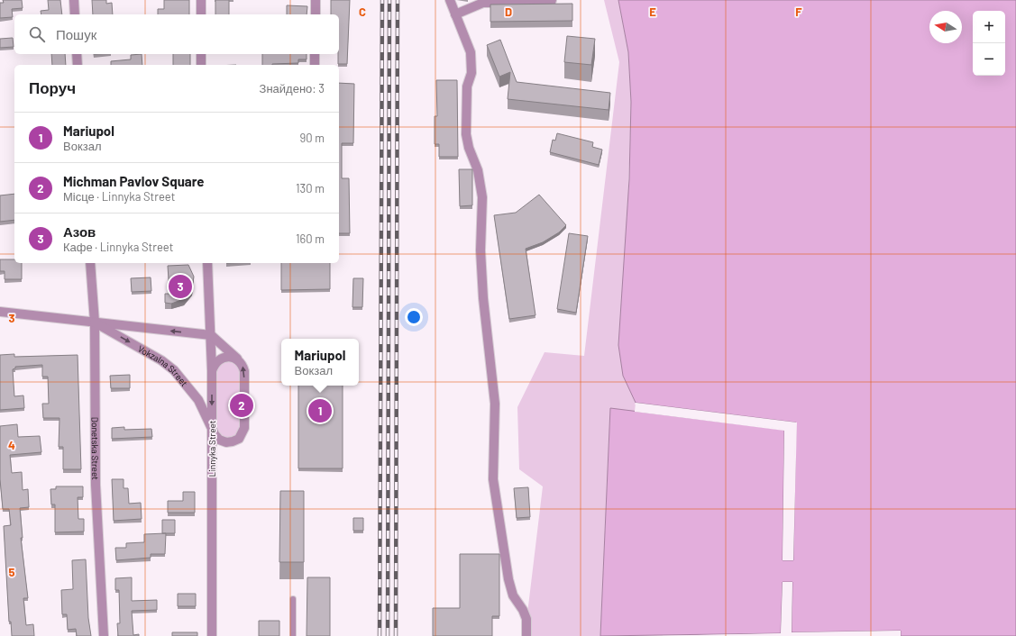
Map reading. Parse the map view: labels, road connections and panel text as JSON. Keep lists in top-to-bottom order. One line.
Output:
{"streets":{"street":["Vokzalna Street","Donetska Street","Linnyka Street"]},"crossings":[["Vokzalna Street","Donetska Street"],["Vokzalna Street","Linnyka Street"]],"north":"left","page":{"map_buttons":["+","−"],"search":"Пошук","heading":["Поруч","Знайдено: 3"],"list":[{"mark":"1","name":"Mariupol","note":"Вокзал","value":"90 m"},{"mark":"2","name":"Michman Pavlov Square","note":"Місце · Linnyka Street","value":"130 m"},{"mark":"3","name":"Азов","note":"Кафе · Linnyka Street","value":"160 m"}],"pins":["3","2","1"],"popup":["Mariupol","Вокзал"]},"grid":{"columns":["C","D","E","F"],"rows":["3","4","5"]}}
